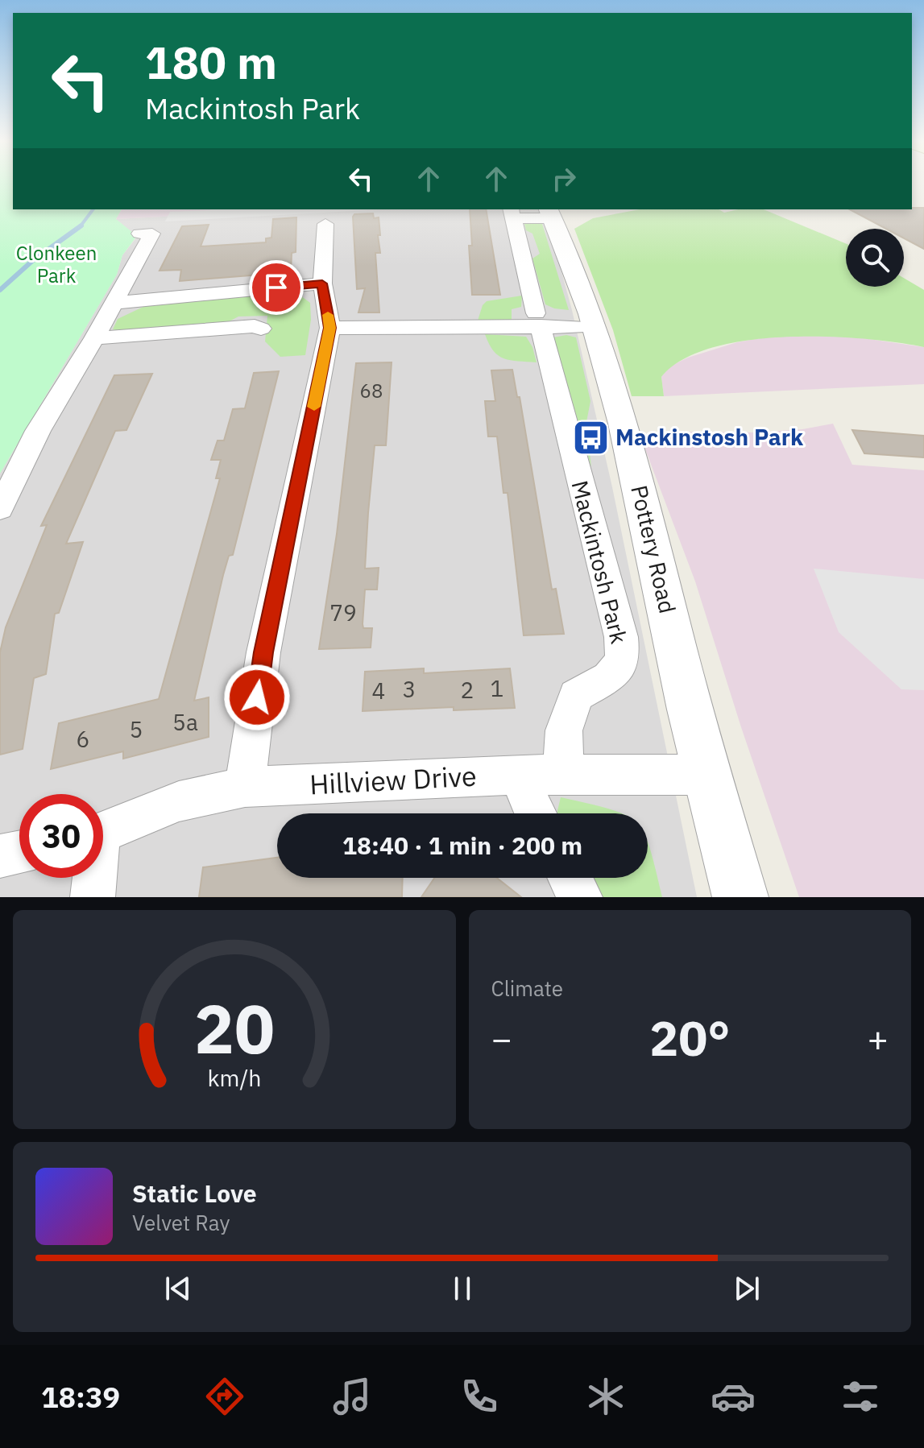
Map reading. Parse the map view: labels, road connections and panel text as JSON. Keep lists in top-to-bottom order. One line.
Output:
{"streets":{"street":["Pottery Road","Mackintosh Park","Hillview Drive"]},"crossings":[["Pottery Road","Mackintosh Park"],["Pottery Road","Hillview Drive"],["Mackintosh Park","Hillview Drive"]],"parks":["Clonkeen Park"],"places":{"bus stop":["Mackinstosh Park"]},"house_numbers":["68","79","1","3","2","4","5a","5","6"],"page":{"turn":["180 m","Mackintosh Park"],"limit":"30","trip":"18:40 · 1 min · 200 m","tile":"Climate","heat":["−","20°","+"],"song":["Static Love","Velvet Ray"],"tabs":"18:39","gauge":["20","km/h"]}}
